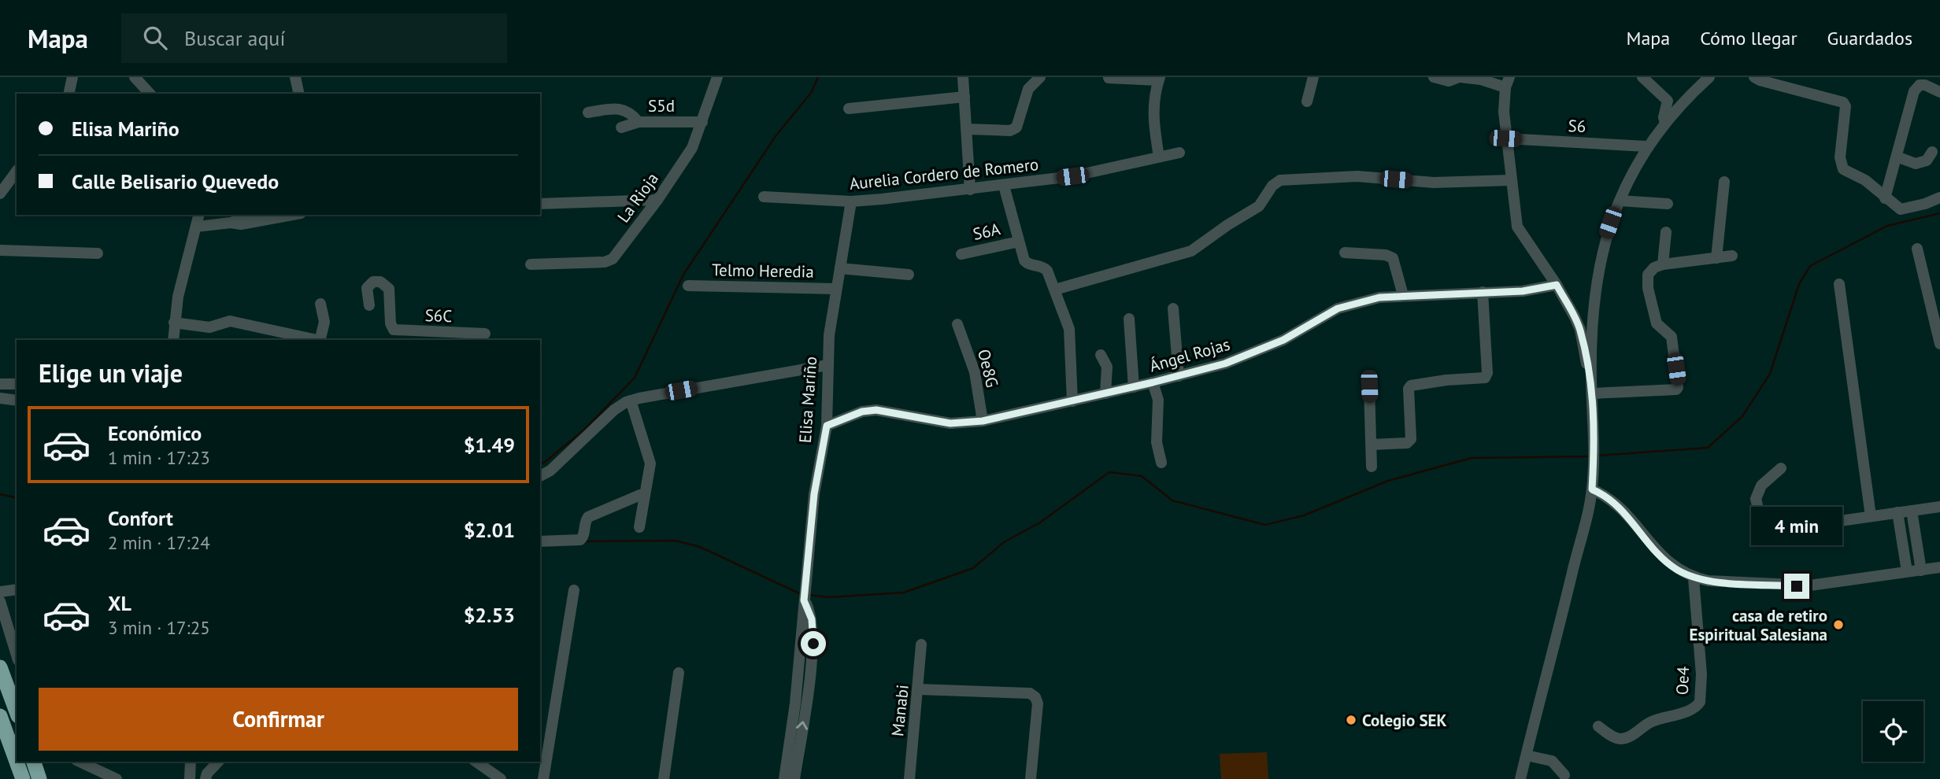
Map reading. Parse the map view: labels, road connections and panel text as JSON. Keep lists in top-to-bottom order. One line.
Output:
{"streets":{"street":["S5d","S6","Aurelia Cordero de Romero","La Rioja","S6A","Telmo Heredia","S6C","Ángel Rojas","Oe8G","Elisa Mariño","Oe4","Manabi"]},"crossings":[["S5d","La Rioja"],["Aurelia Cordero de Romero","Elisa Mariño"],["Telmo Heredia","Elisa Mariño"],["Ángel Rojas","Oe8G"],["Ángel Rojas","Elisa Mariño"]],"places":["casa de retiro Espiritual Salesiana","Colegio SEK"],"page":{"header":"Mapa","search":"Buscar aquí","nav":["Mapa","Cómo llegar","Guardados"],"banner":["Elisa Mariño","Calle Belisario Quevedo"],"heading":"Elige un viaje","list":[{"name":"Económico","note":"1 min · 17:23","value":"$1.49"},{"name":"Confort","note":"2 min · 17:24","value":"$2.01"},{"name":"XL","note":"3 min · 17:25","value":"$2.53"}],"bubble":"4 min","buttons":"Confirmar"}}
